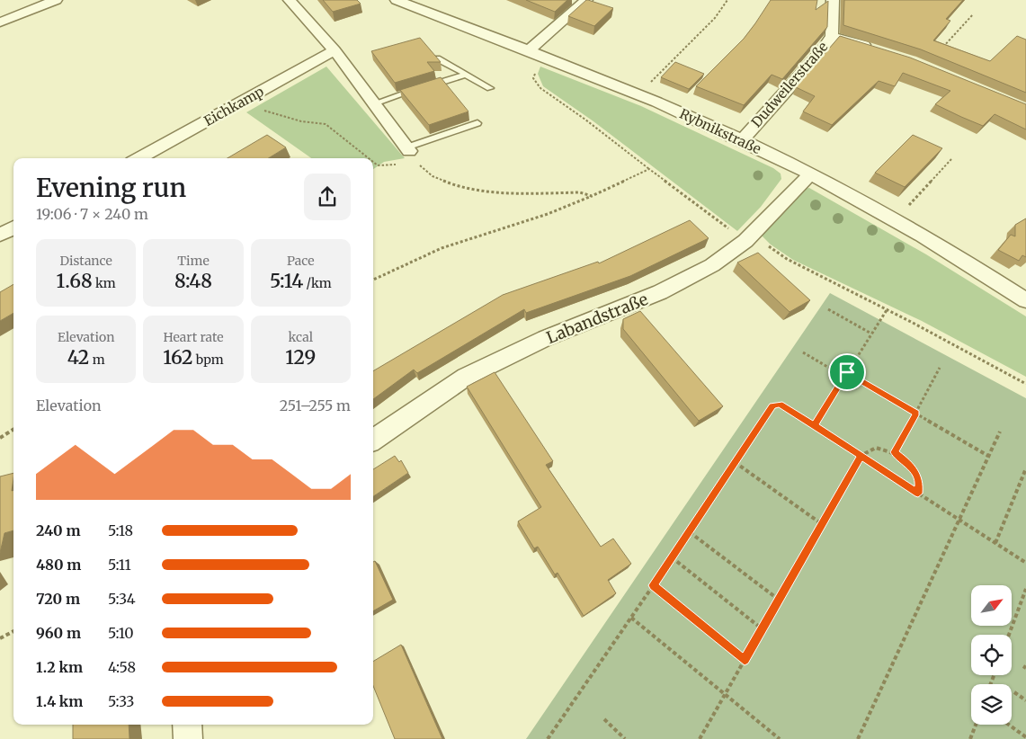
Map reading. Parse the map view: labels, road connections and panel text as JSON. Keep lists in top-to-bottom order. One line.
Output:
{"streets":{"street":["Dudweilerstraße","Eichkamp","Rybnikstraße","Labandstraße"]},"crossings":[["Dudweilerstraße","Rybnikstraße"],["Rybnikstraße","Labandstraße"]],"north":"top right","page":{"heading":["Evening run","19:06 · 7 × 240 m"],"stats":[["Distance","1.68 km"],["Time","8:48"],["Pace","5:14 /km"],["Elevation","42 m"],["Heart rate","162 bpm"],["kcal","129"]],"chart":["Elevation","251–255 m"],"list":[{"name":"240 m","note":"5:18"},{"name":"480 m","note":"5:11"},{"name":"720 m","note":"5:34"},{"name":"960 m","note":"5:10"},{"name":"1.2 km","note":"4:58"},{"name":"1.4 km","note":"5:33"}]}}
